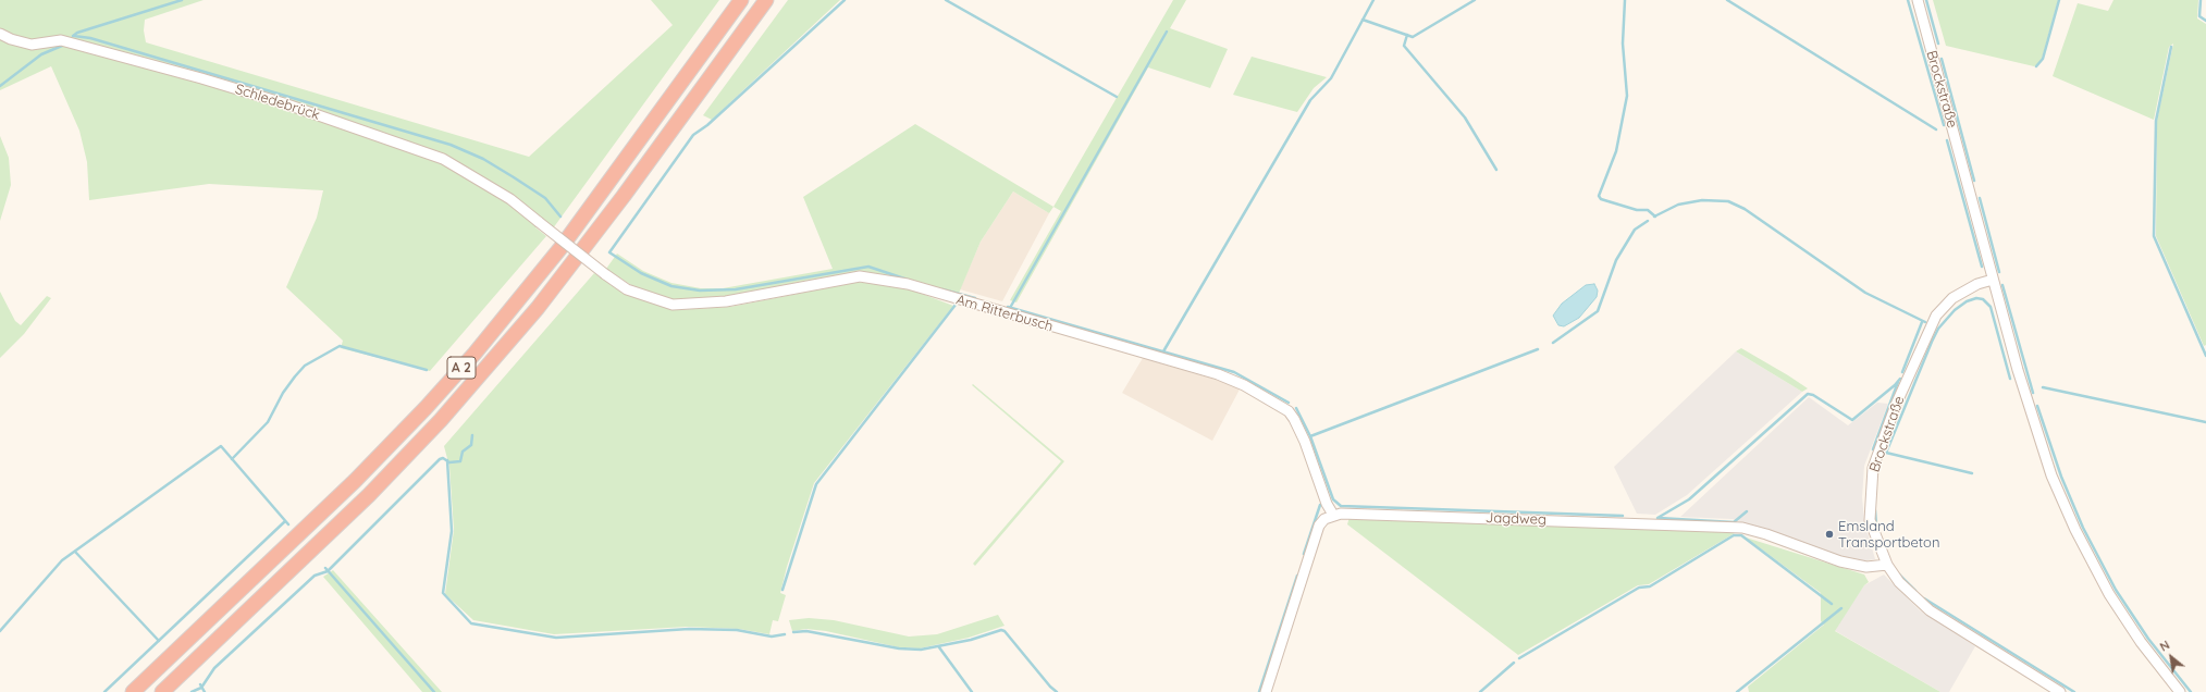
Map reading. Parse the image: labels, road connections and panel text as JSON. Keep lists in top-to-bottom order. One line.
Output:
{"streets":{"highway":["A 2"],"street":["Brockstraße","Schledebrück","Am Ritterbusch","Jagdweg"]},"crossings":[["Brockstraße","Jagdweg"],["Schledebrück","Am Ritterbusch"],["Am Ritterbusch","Jagdweg"]],"places":["Emsland Transportbeton"],"north":"top left"}
